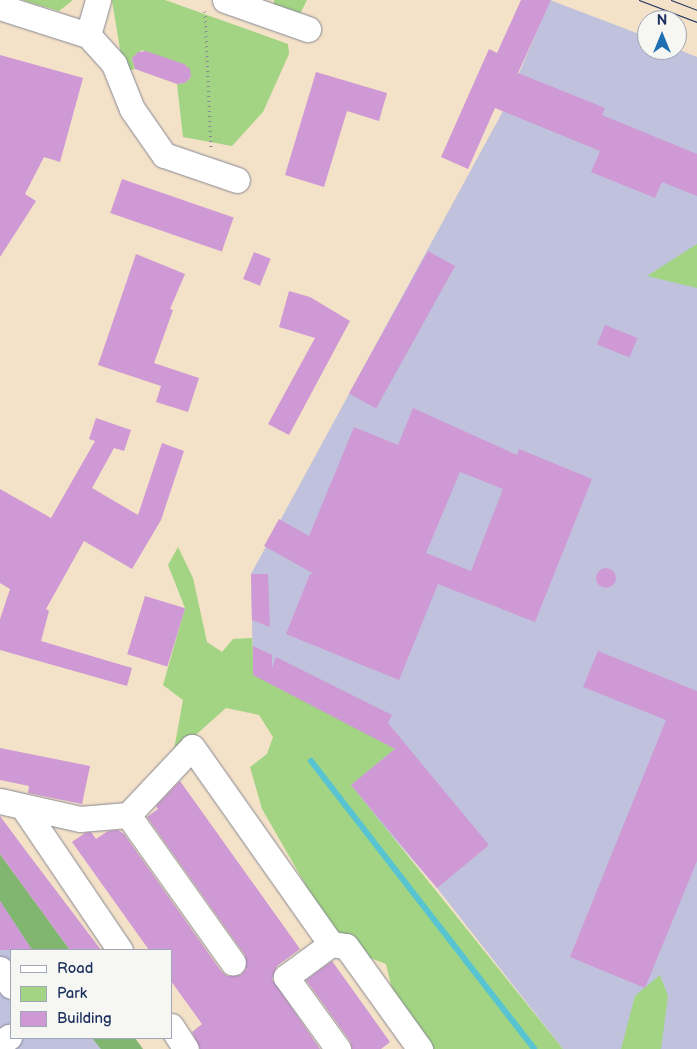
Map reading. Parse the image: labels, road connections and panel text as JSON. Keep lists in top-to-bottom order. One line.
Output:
{"legend":["Road","Park","Building"],"north":"top"}
